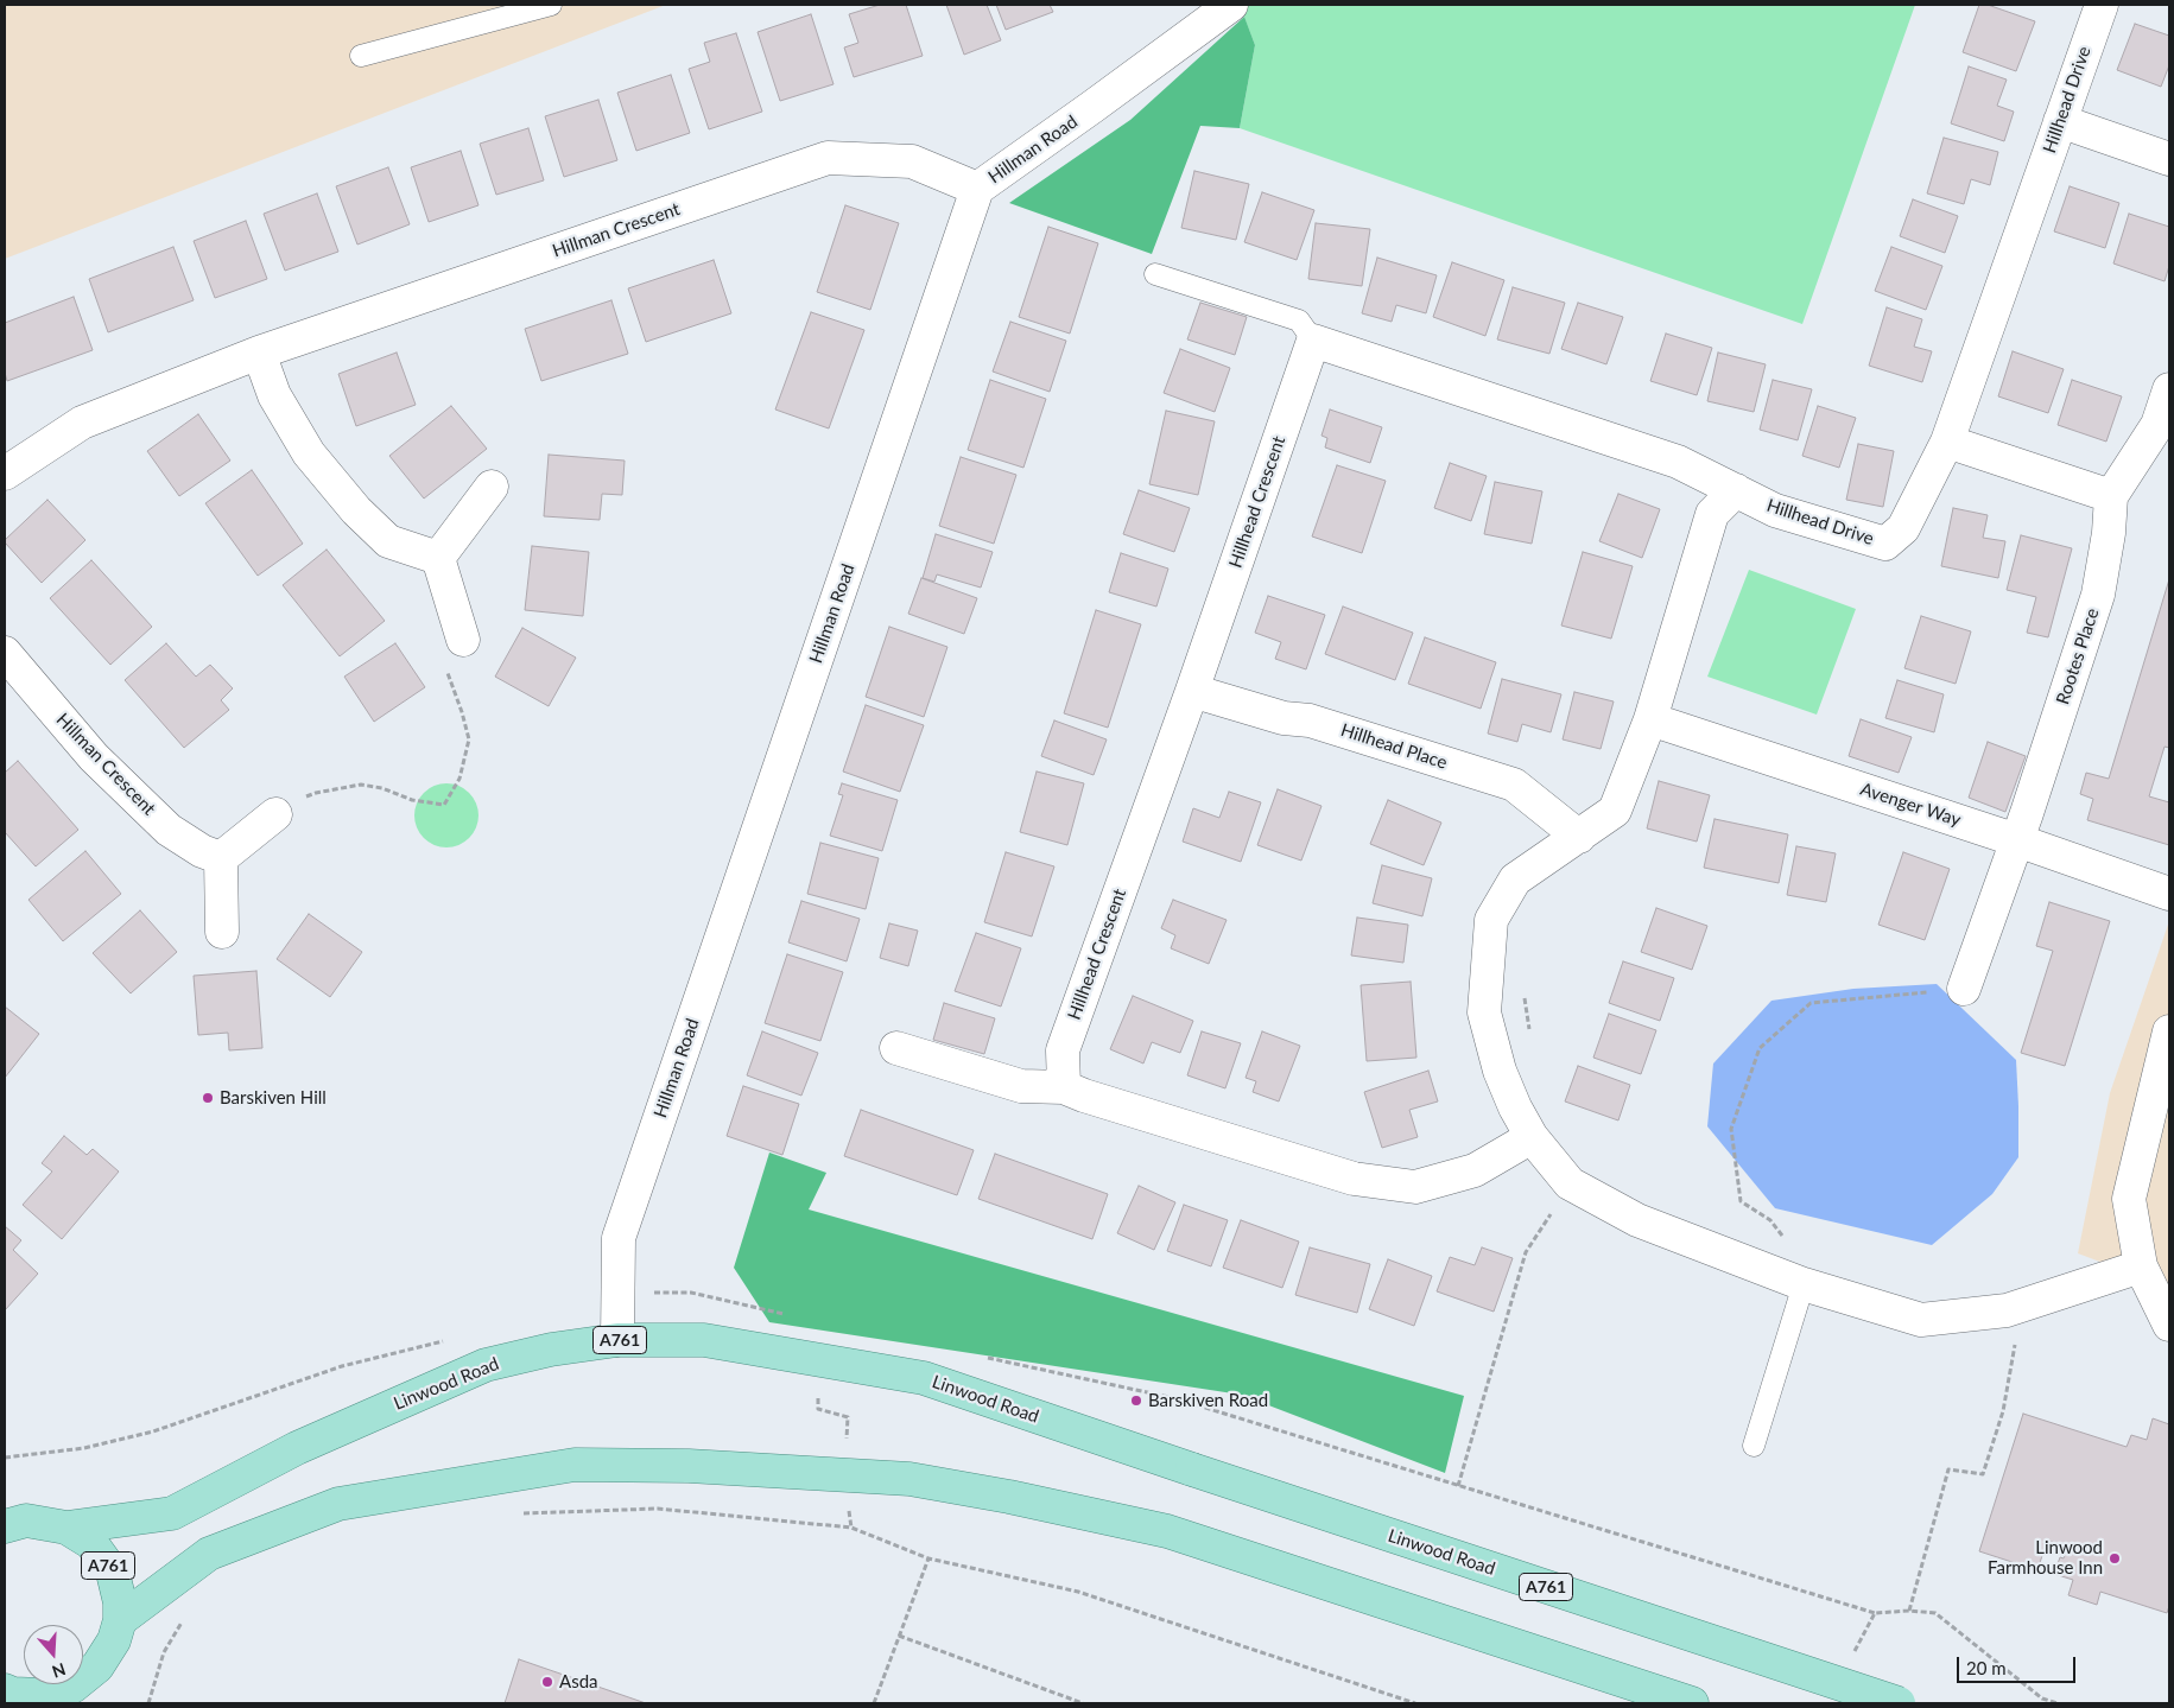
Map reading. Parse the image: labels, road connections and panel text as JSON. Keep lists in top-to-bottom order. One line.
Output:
{"streets":{"main road":["A761","Linwood Road"],"street":["Hillhead Drive","Hillman Road","Hillman Crescent","Hillhead Crescent","Rootes Place","Hillhead Place","Avenger Way"]},"crossings":[["Hillman Road","Hillman Crescent"],["Hillman Road","Linwood Road"],["Hillhead Crescent","Hillhead Place"],["Rootes Place","Avenger Way"],["A761","Linwood Road"]],"places":["Barskiven Hill","Barskiven Road","Linwood Farmhouse Inn","Asda"],"scale_bar":"20 m","north":"bottom"}
